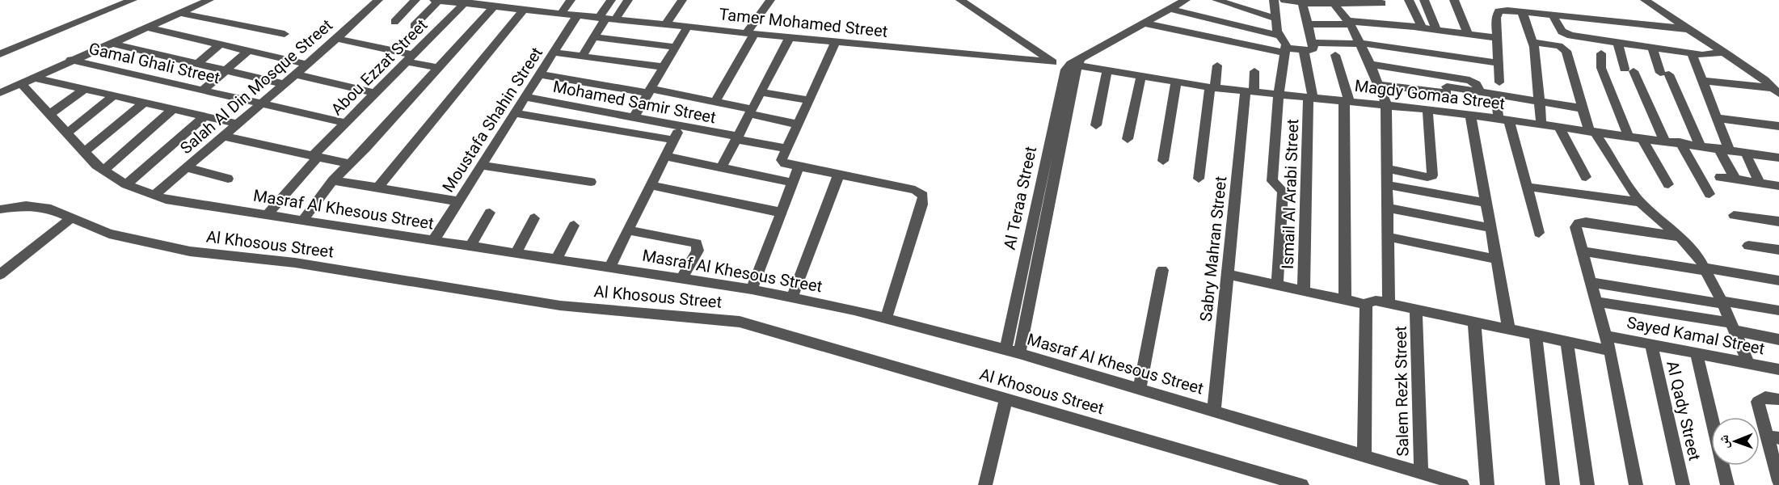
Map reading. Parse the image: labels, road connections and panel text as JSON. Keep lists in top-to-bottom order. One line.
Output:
{"streets":{"street":["Tamer Mohamed Street","Gamal Ghali Street","Abou Ezzat Street","Salah Al Din Mosque Street","Magdy Gomaa Street","Mohamed Samir Street","Moustafa Shahin Street","Ismail Al Arabi Street","Al Teraa Street","Masraf Al Khesous Street","Al Khosous Street","Sabry Mahran Street","Sayed Kamal Street","Salem Rezk Street","Al Qady Street"]},"crossings":[["Tamer Mohamed Street","Abou Ezzat Street"],["Tamer Mohamed Street","Moustafa Shahin Street"],["Gamal Ghali Street","Abou Ezzat Street"],["Gamal Ghali Street","Salah Al Din Mosque Street"],["Abou Ezzat Street","Masraf Al Khesous Street"],["Salah Al Din Mosque Street","Masraf Al Khesous Street"],["Magdy Gomaa Street","Ismail Al Arabi Street"],["Magdy Gomaa Street","Al Teraa Street"],["Magdy Gomaa Street","Sabry Mahran Street"],["Mohamed Samir Street","Moustafa Shahin Street"],["Moustafa Shahin Street","Masraf Al Khesous Street"],["Al Teraa Street","Masraf Al Khesous Street"],["Masraf Al Khesous Street","Sabry Mahran Street"],["Masraf Al Khesous Street","Salem Rezk Street"],["Sayed Kamal Street","Al Qady Street"]],"north":"left"}
